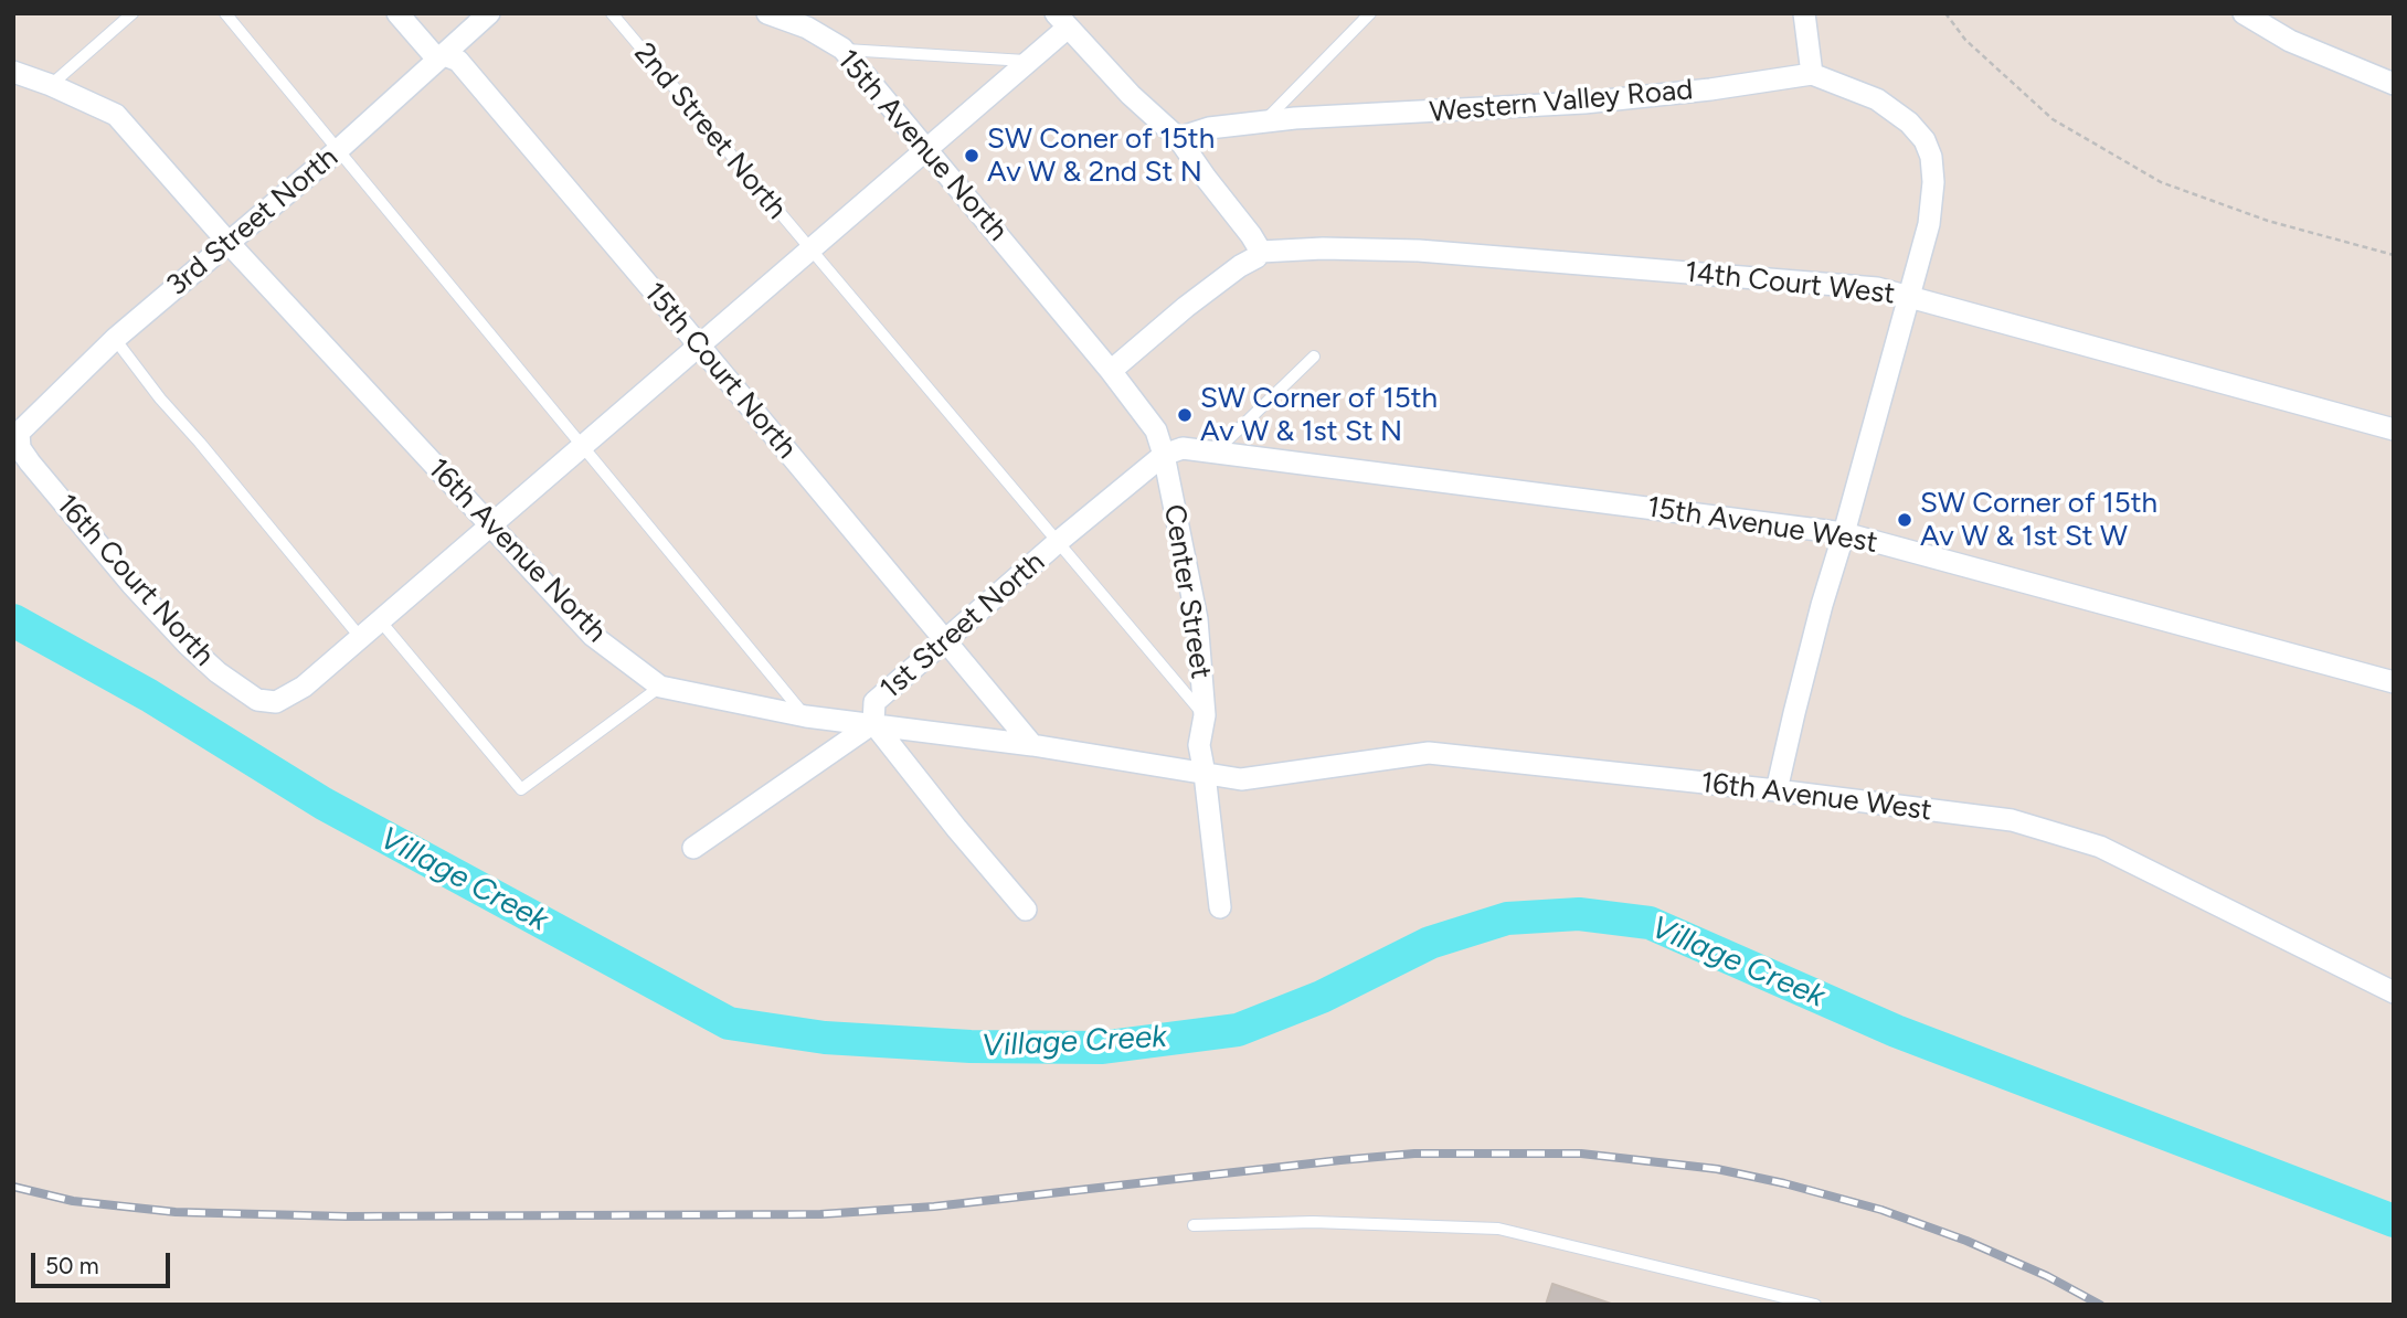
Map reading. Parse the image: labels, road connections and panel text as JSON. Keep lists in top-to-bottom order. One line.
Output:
{"streets":{"street":["Western Valley Road","15th Avenue North","3rd Street North","14th Court West","15th Court North","15th Avenue West","16th Avenue North","16th Court North","Center Street","1st Street North","16th Avenue West"],"lane":["2nd Street North"]},"crossings":[["2nd Street North","Center Street"],["2nd Street North","1st Street North"],["15th Avenue North","15th Avenue West"],["15th Avenue North","Center Street"],["15th Avenue North","1st Street North"],["3rd Street North","15th Court North"],["3rd Street North","16th Avenue North"],["3rd Street North","16th Court North"],["15th Court North","16th Avenue North"],["15th Court North","1st Street North"],["15th Avenue West","Center Street"],["15th Avenue West","1st Street North"],["16th Avenue North","Center Street"],["16th Avenue North","1st Street North"],["16th Avenue North","16th Avenue West"],["Center Street","1st Street North"],["Center Street","16th Avenue West"]],"water":["Village Creek"],"places":["SW Coner of 15th Av W & 2nd St N","SW Corner of 15th Av W & 1st St N","SW Corner of 15th Av W & 1st St W"],"scale_bar":"50 m"}
